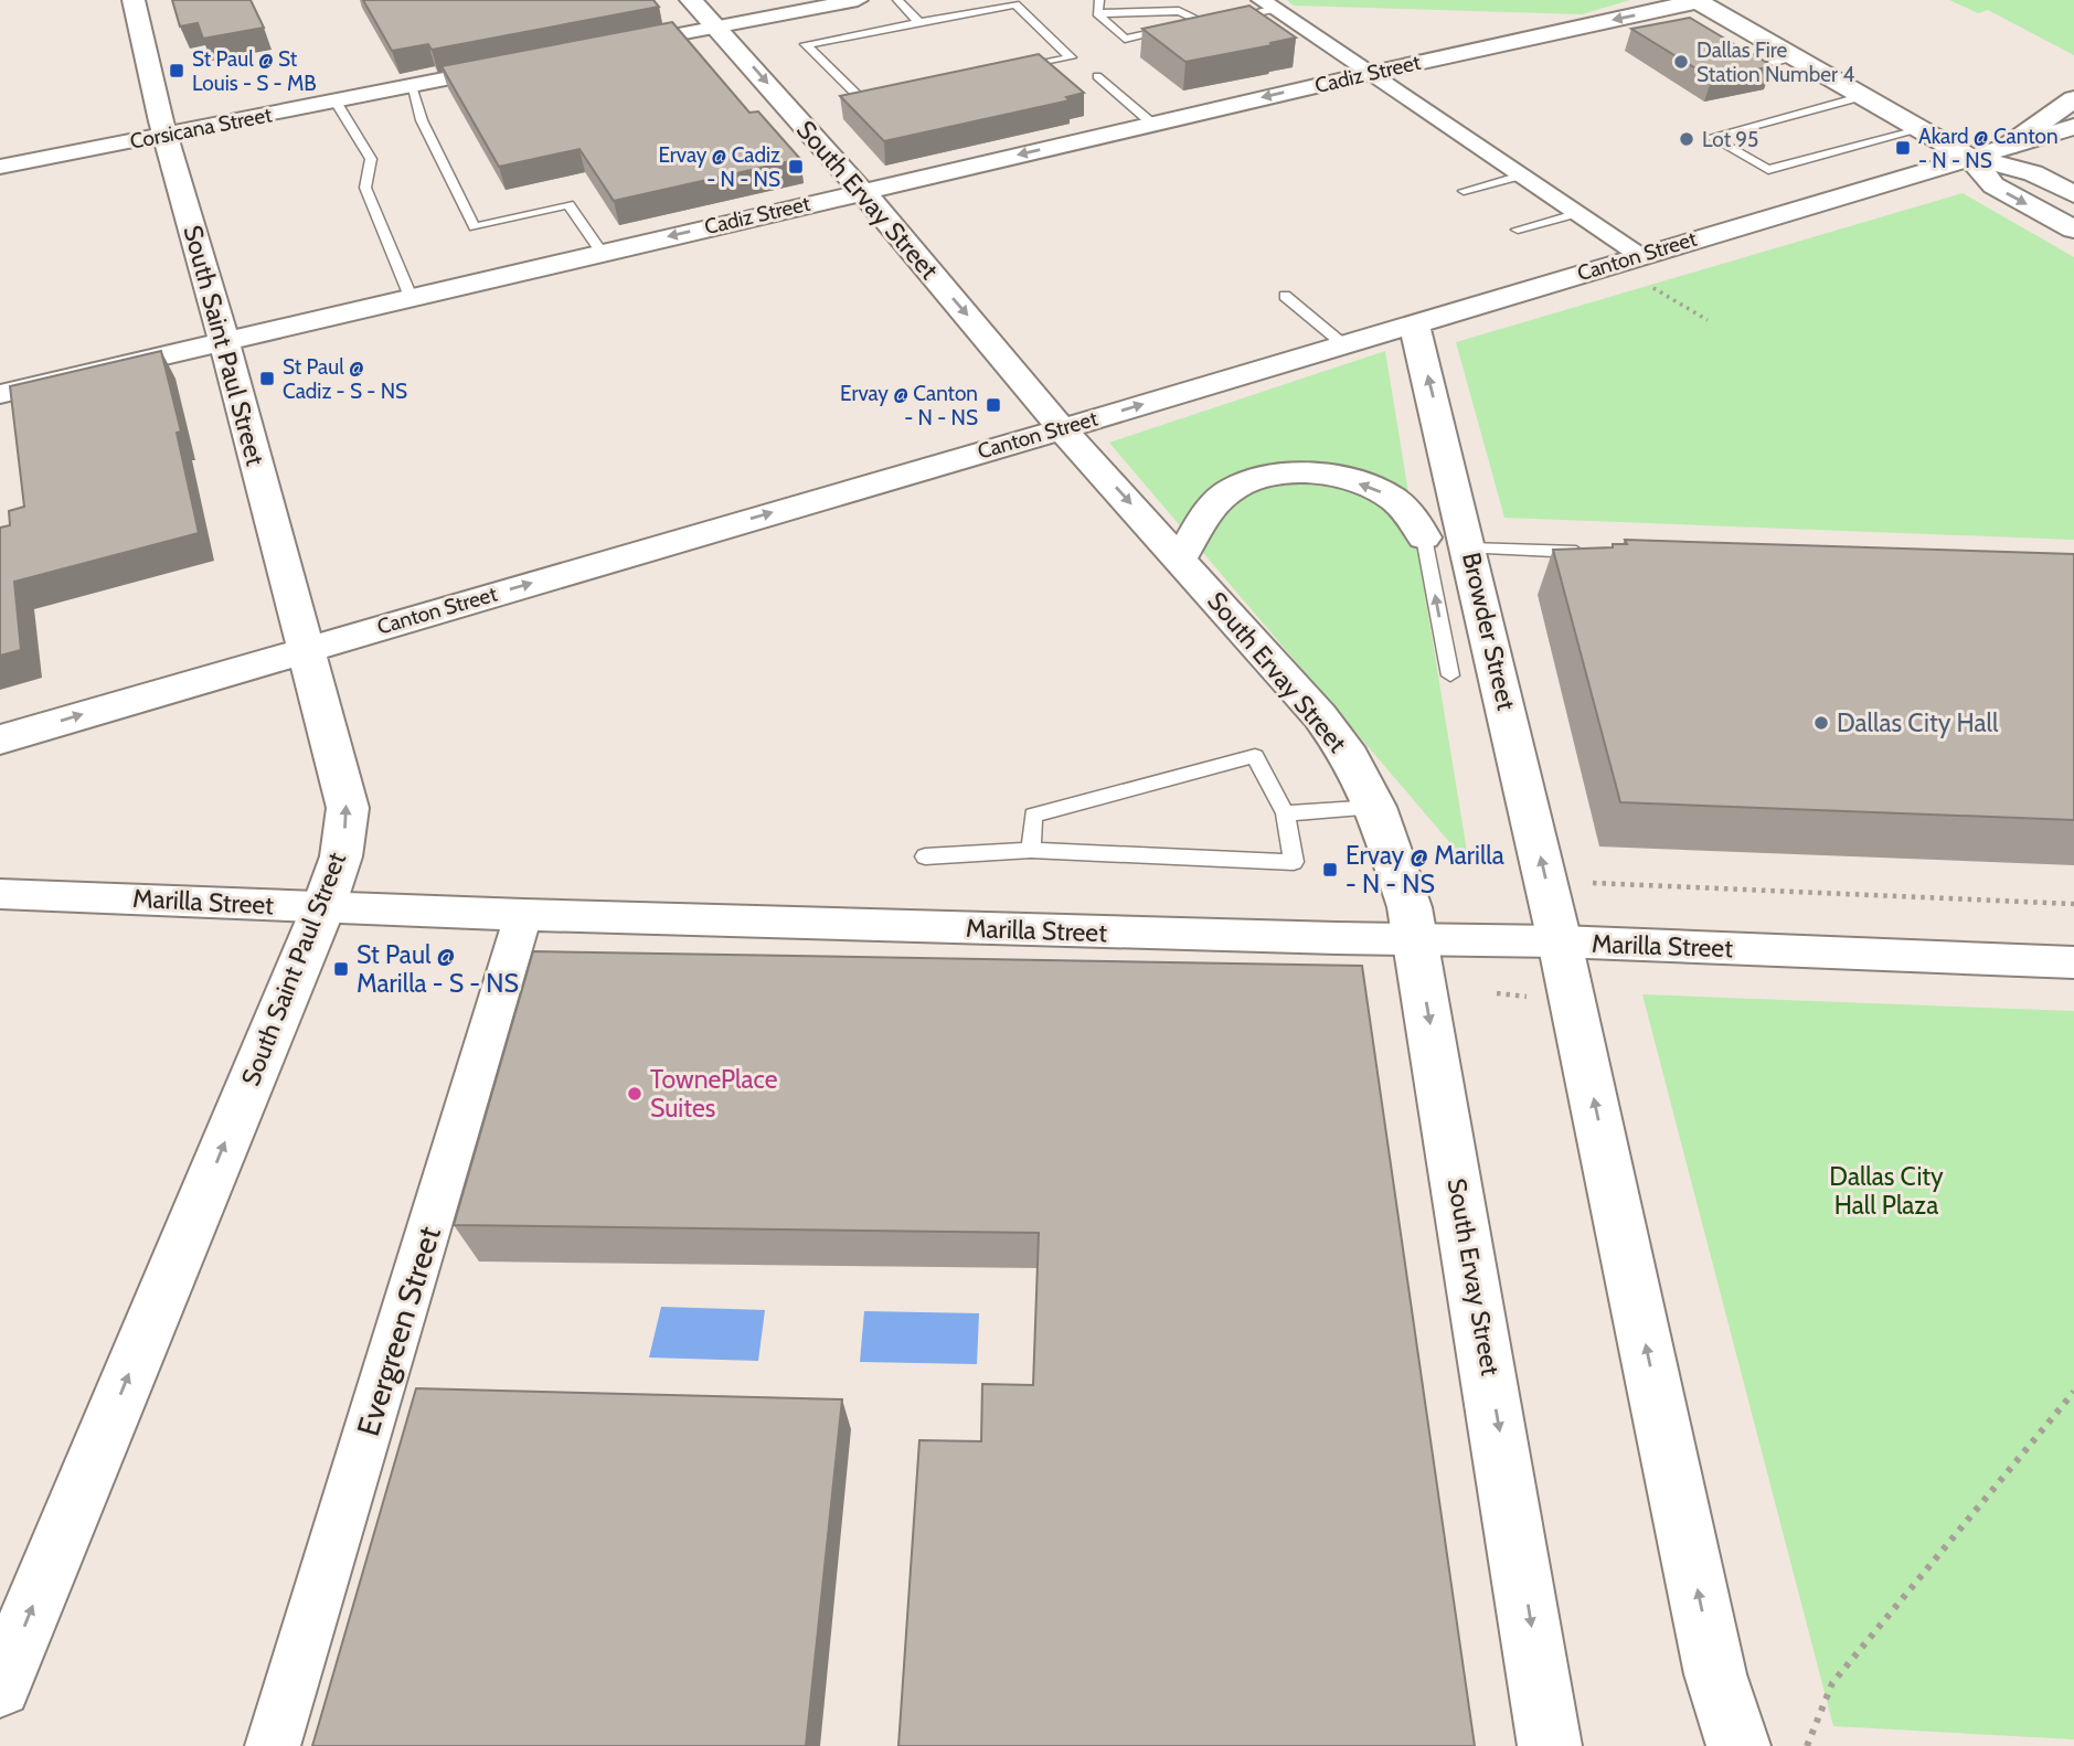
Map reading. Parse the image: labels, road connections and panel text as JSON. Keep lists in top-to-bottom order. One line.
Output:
{"streets":{"main road":["Cadiz Street","South Ervay Street","Canton Street","South Saint Paul Street","Browder Street"],"street":["Corsicana Street","Marilla Street","Evergreen Street"]},"crossings":[["Cadiz Street","South Ervay Street"],["Cadiz Street","South Saint Paul Street"],["Corsicana Street","South Saint Paul Street"],["South Ervay Street","Canton Street"],["South Ervay Street","Marilla Street"],["Canton Street","South Saint Paul Street"],["Canton Street","Browder Street"],["South Saint Paul Street","Marilla Street"],["Browder Street","Marilla Street"],["Marilla Street","Evergreen Street"]],"one_way":["Cadiz Street","South Ervay Street","Canton Street","South Saint Paul Street","Browder Street"],"parks":["Dallas City Hall Plaza"],"places":{"other":["Dallas Fire Station Number 4","Lot 95","Dallas City Hall","TownePlace Suites"],"transit":["St Paul @ St Louis - S - MB","Akard @ Canton - N - NS","Ervay @ Cadiz - N - NS","St Paul @ Cadiz - S - NS","Ervay @ Canton - N - NS","Ervay @ Marilla - N - NS","St Paul @ Marilla - S - NS"]}}
